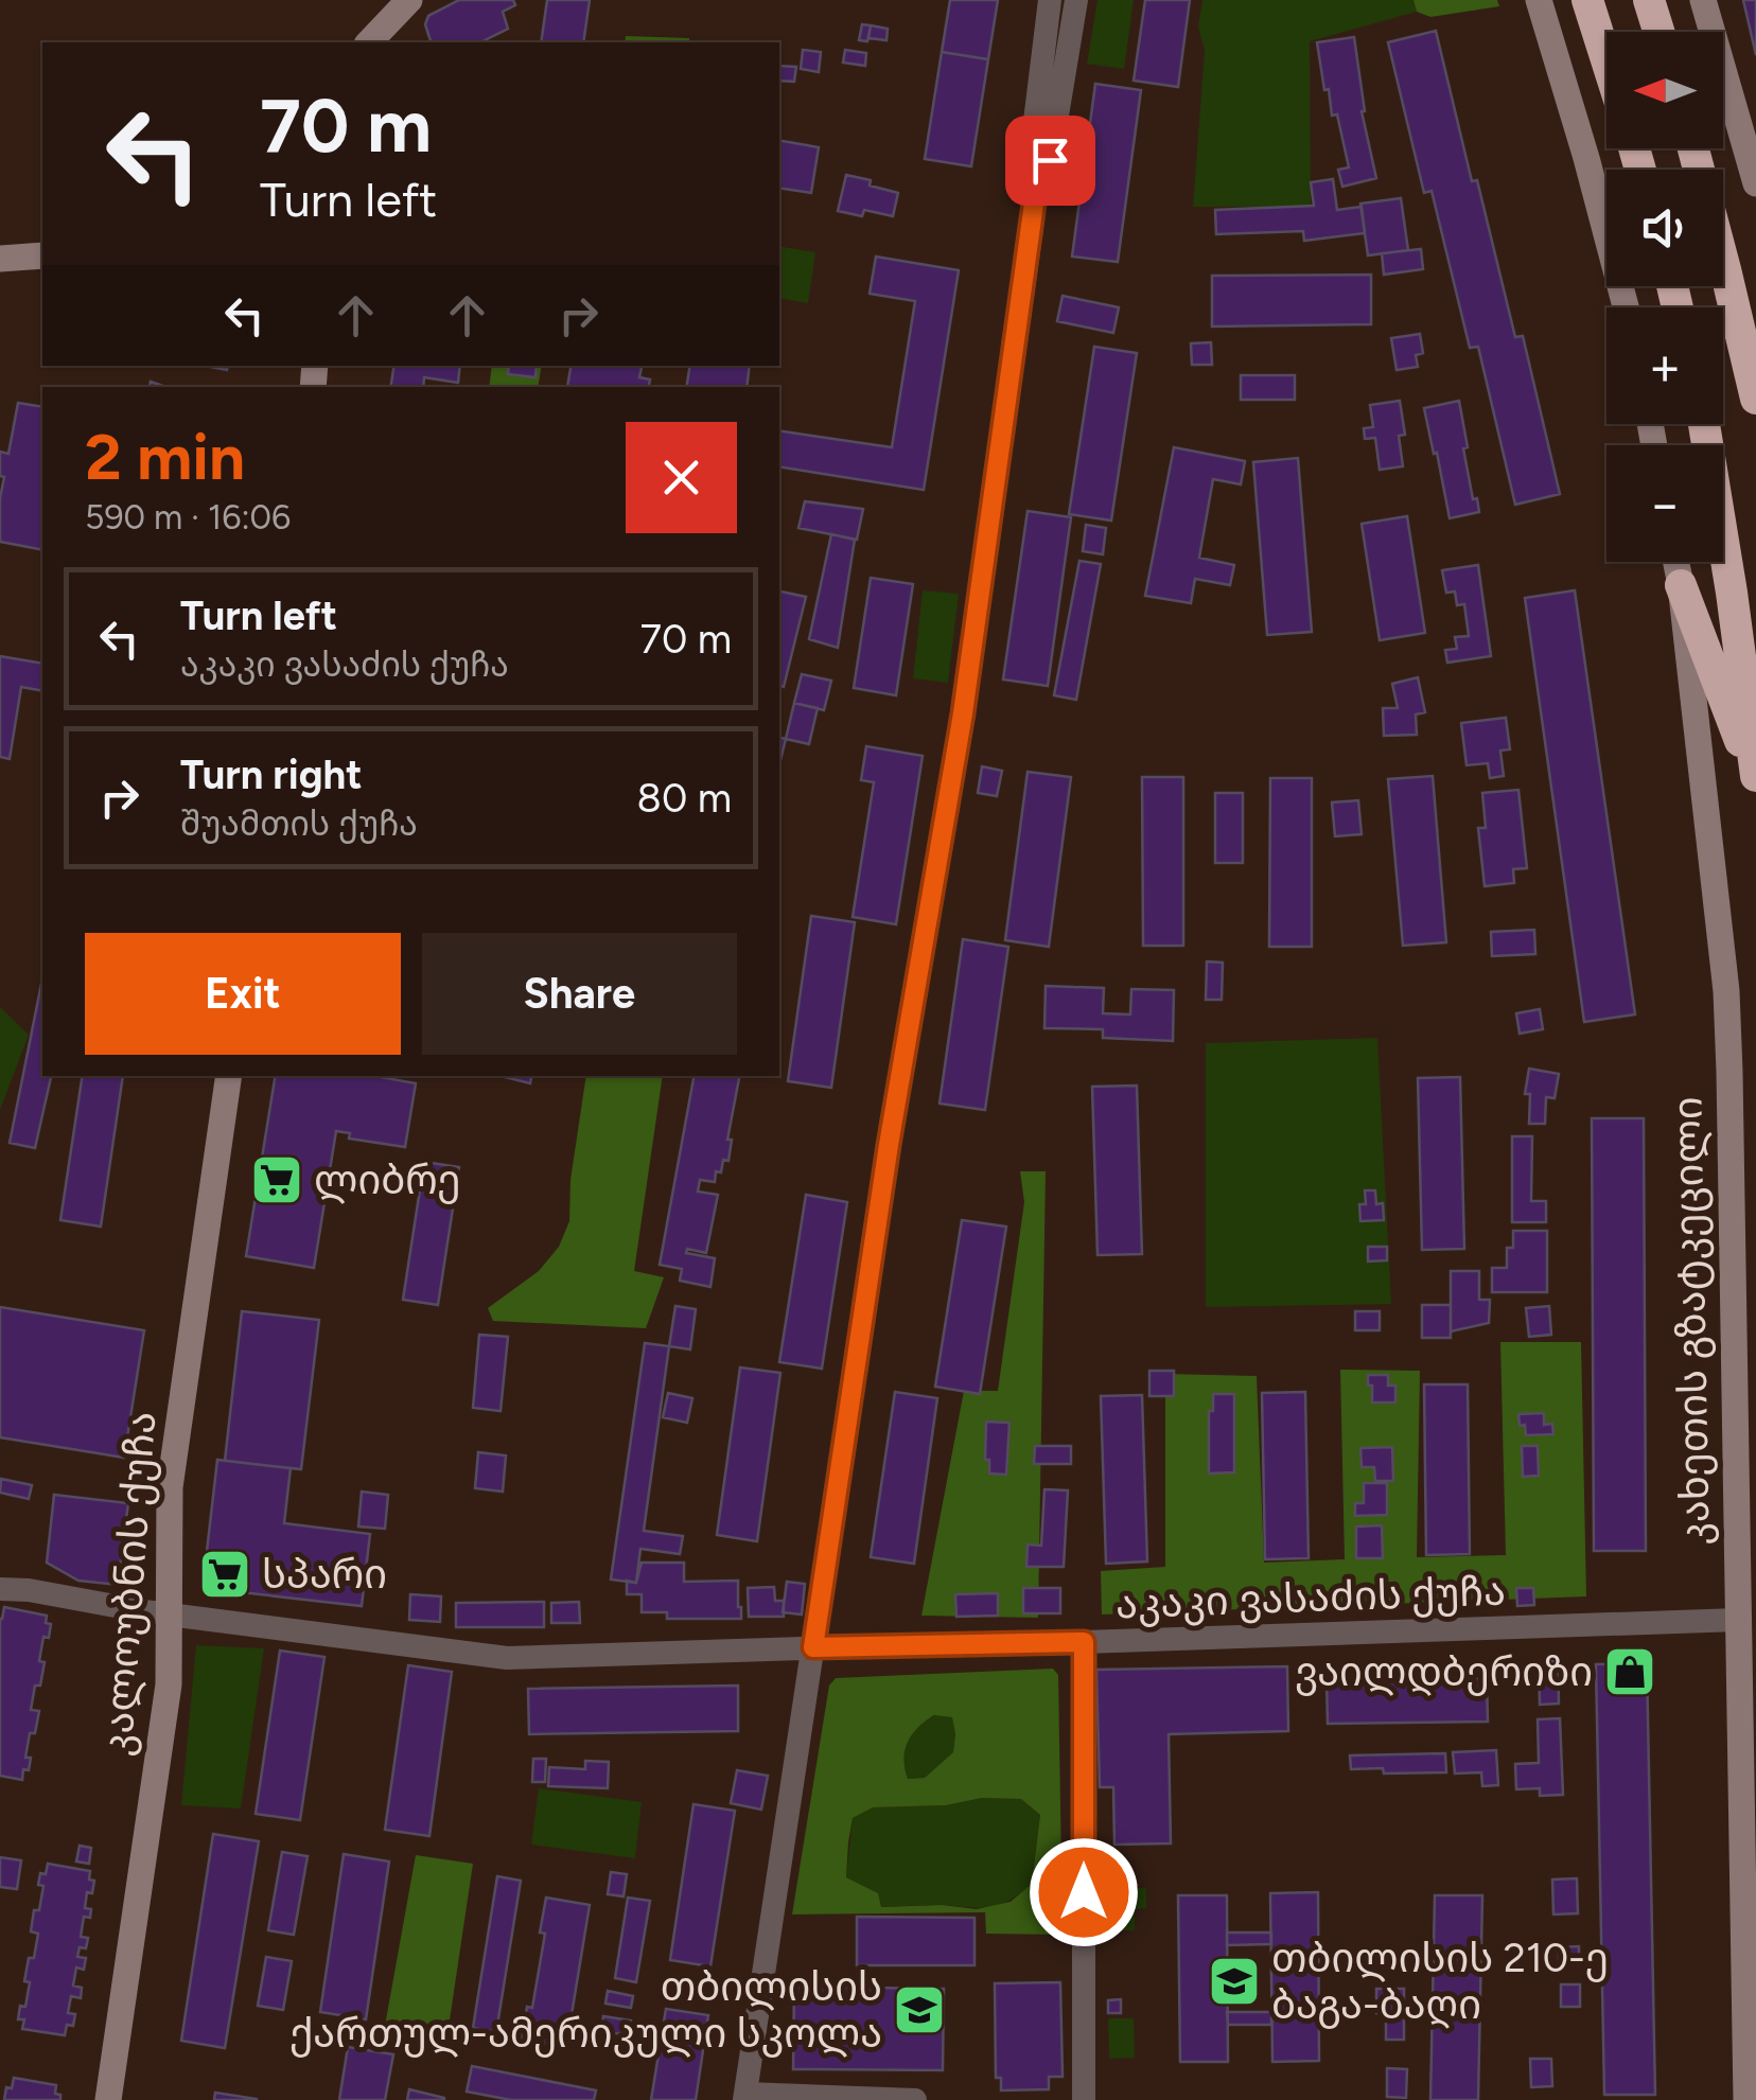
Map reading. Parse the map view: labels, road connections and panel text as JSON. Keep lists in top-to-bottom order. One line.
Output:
{"streets":{"street":["კახეთის გზატკეცილი","კალოუბნის ქუჩა","აკაკი ვასაძის ქუჩა"]},"crossings":[["კახეთის გზატკეცილი","აკაკი ვასაძის ქუჩა"],["კალოუბნის ქუჩა","აკაკი ვასაძის ქუჩა"]],"places":{"supermarket":["ლიბრე","სპარი"],"shop":["ვაილდბერიზი"],"school or university":["თბილისის 210-ე ბაგა-ბაღი","თბილისის ქართულ-ამერიკული სკოლა"]},"north":"left","page":{"map_buttons":["+","−"],"turn":["70 m","Turn left"],"heading":["2 min","590 m · 16:06"],"list":[{"name":"Turn left","note":"აკაკი ვასაძის ქუჩა","value":"70 m"},{"name":"Turn right","note":"შუამთის ქუჩა","value":"80 m"}],"buttons":["Exit","Share"]}}
